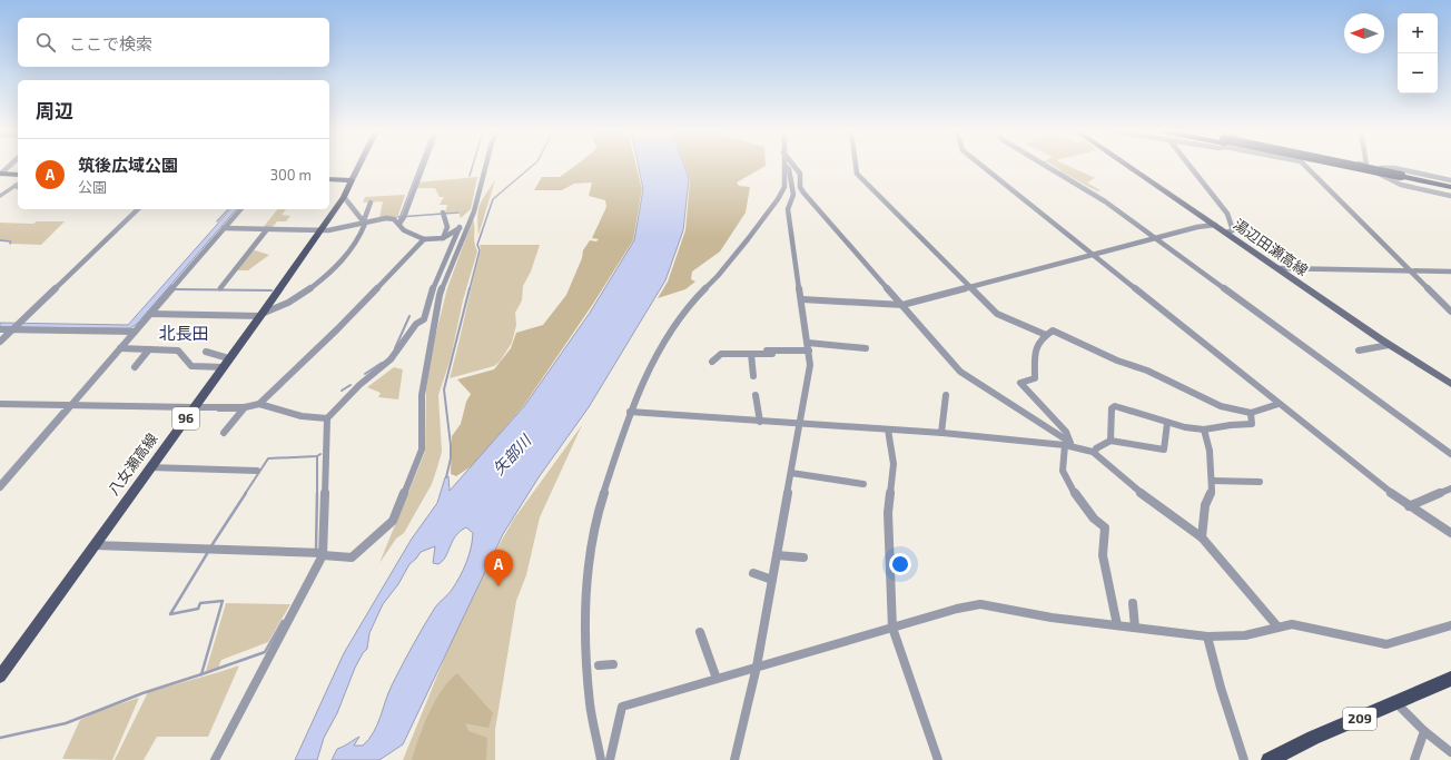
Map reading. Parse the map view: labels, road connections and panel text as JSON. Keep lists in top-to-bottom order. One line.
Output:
{"streets":{"highway":["209"],"main road":["湯辺田瀬高線","96","八女瀬高線"]},"districts":["北長田"],"water":["矢部川"],"north":"left","page":{"map_buttons":["+","−"],"search":"ここで検索","heading":"周辺","list":[{"mark":"A","name":"筑後広域公園","note":"公園","value":"300 m"}],"pins":"A"}}
